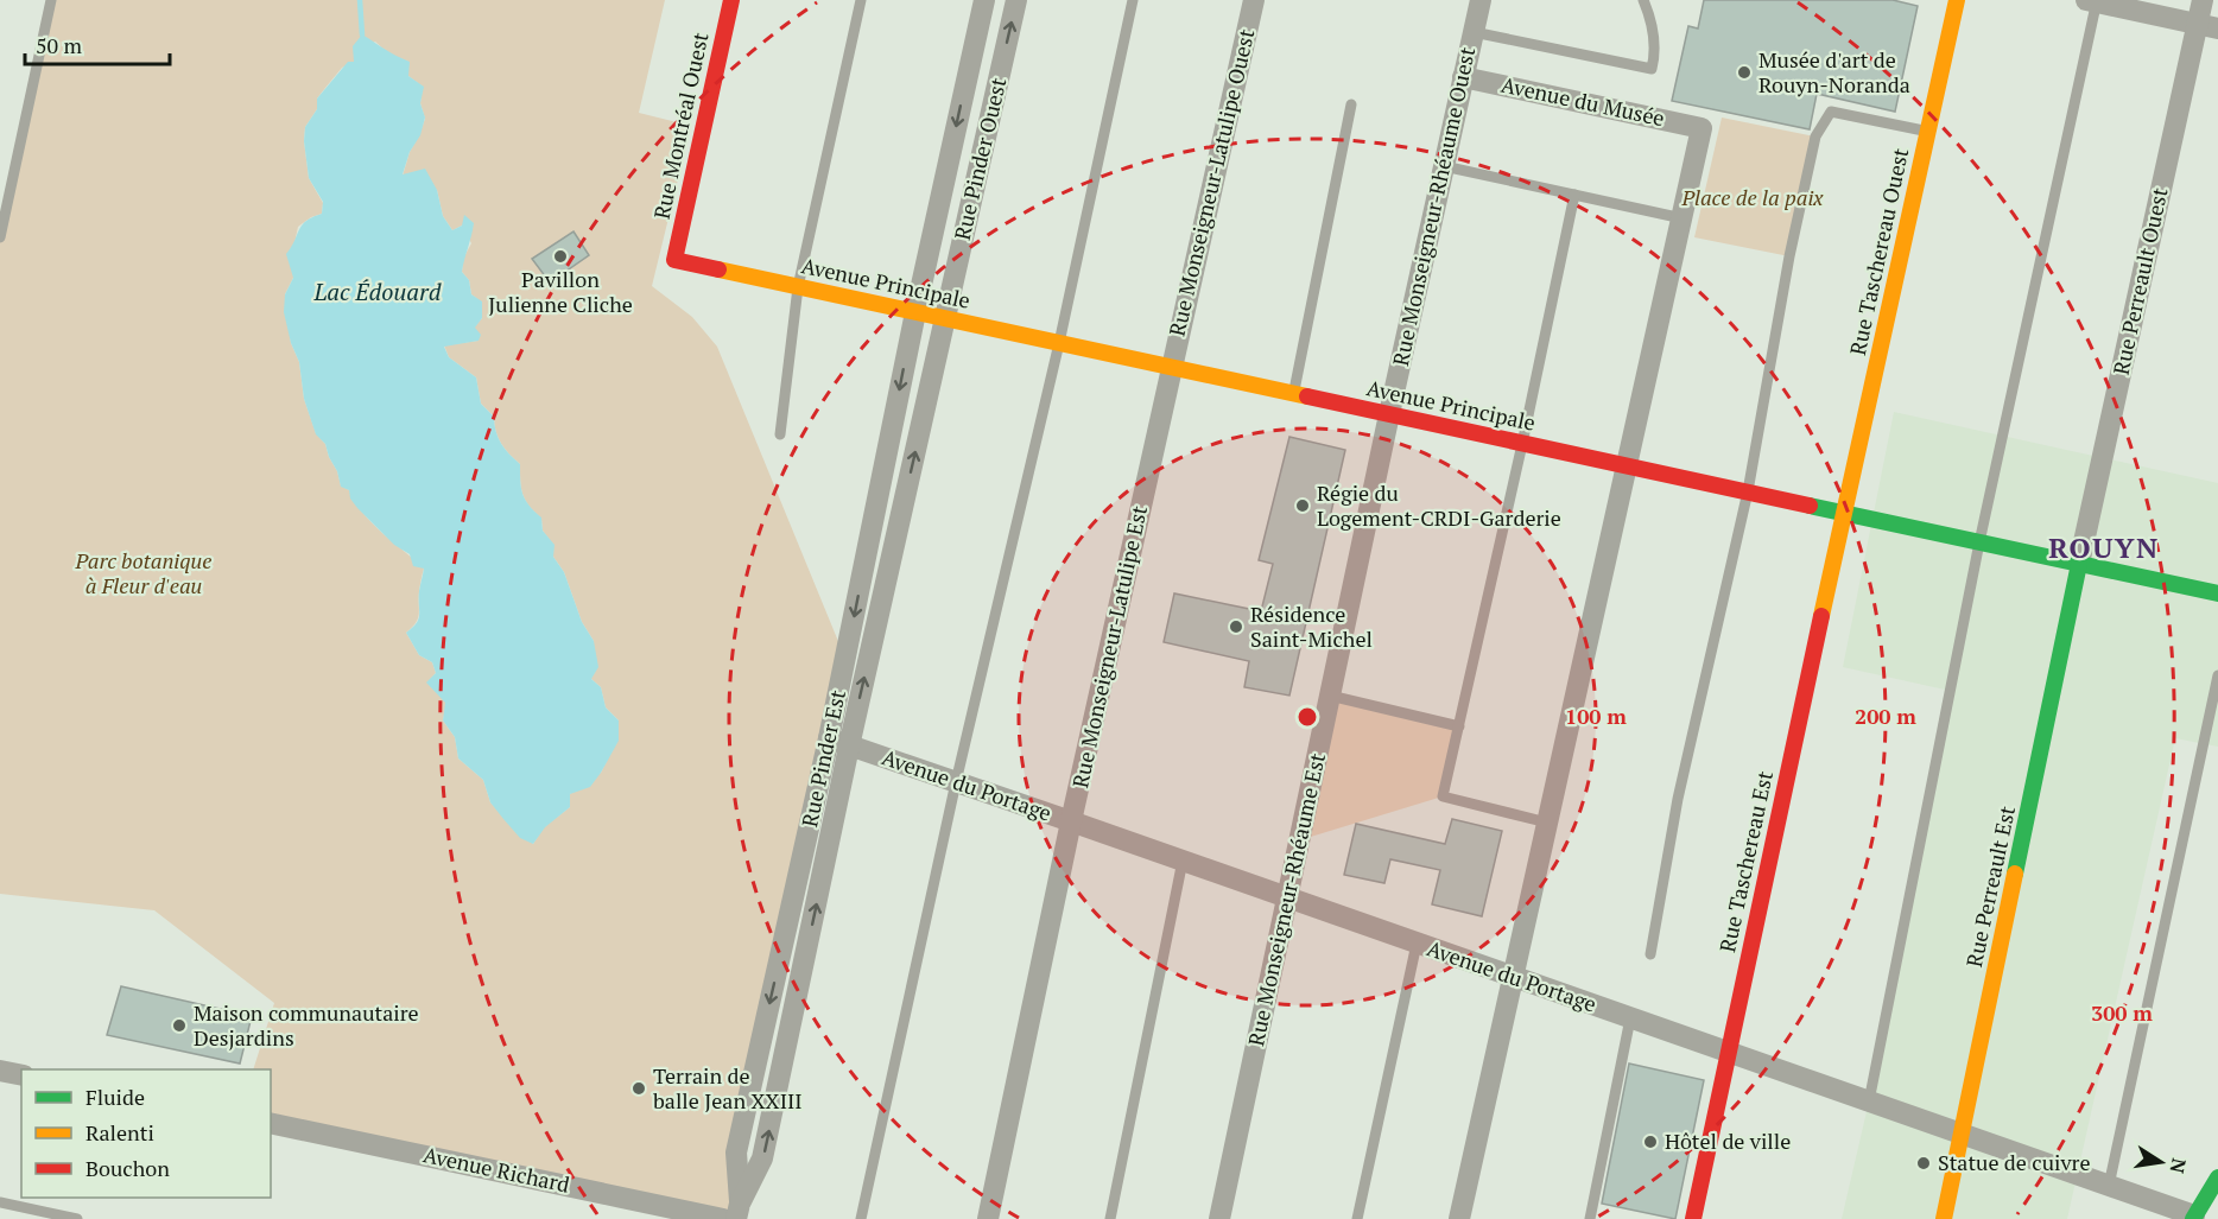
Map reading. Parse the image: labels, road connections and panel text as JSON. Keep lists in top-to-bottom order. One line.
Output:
{"streets":{"street":["Avenue du Musée","Rue Montréal Ouest","Rue Pinder Ouest","Rue Monseigneur-Latulipe Ouest","Rue Monseigneur-Rhéaume Ouest","Rue Taschereau Ouest","Rue Perreault Ouest","Avenue Principale","Rue Monseigneur-Latulipe Est","Rue Pinder Est","Avenue du Portage","Rue Taschereau Est","Rue Perreault Est","Rue Monseigneur-Rhéaume Est","Avenue Richard"]},"crossings":[["Avenue du Musée","Rue Monseigneur-Rhéaume Ouest"],["Rue Montréal Ouest","Avenue Principale"],["Rue Pinder Ouest","Avenue Principale"],["Rue Pinder Ouest","Rue Pinder Est"],["Rue Monseigneur-Latulipe Ouest","Avenue Principale"],["Rue Monseigneur-Latulipe Ouest","Rue Monseigneur-Latulipe Est"],["Rue Monseigneur-Rhéaume Ouest","Avenue Principale"],["Rue Monseigneur-Rhéaume Ouest","Rue Monseigneur-Rhéaume Est"],["Rue Taschereau Ouest","Avenue Principale"],["Rue Taschereau Ouest","Rue Taschereau Est"],["Rue Perreault Ouest","Avenue Principale"],["Rue Perreault Ouest","Rue Perreault Est"],["Avenue Principale","Rue Monseigneur-Latulipe Est"],["Avenue Principale","Rue Pinder Est"],["Avenue Principale","Rue Taschereau Est"],["Avenue Principale","Rue Perreault Est"],["Avenue Principale","Rue Monseigneur-Rhéaume Est"],["Rue Monseigneur-Latulipe Est","Avenue du Portage"],["Rue Pinder Est","Avenue du Portage"],["Avenue du Portage","Rue Taschereau Est"],["Avenue du Portage","Rue Perreault Est"],["Avenue du Portage","Rue Monseigneur-Rhéaume Est"]],"districts":["ROUYN"],"water":["Lac Édouard"],"parks":["Place de la paix","Parc botanique à Fleur d'eau"],"places":["Musée d'art de Rouyn-Noranda","Pavillon Julienne Cliche","Régie du Logement-CRDI-Garderie","Résidence Saint-Michel","Maison communautaire Desjardins","Terrain de balle Jean XXIII","Hôtel de ville","Statue de cuivre"],"legend":["Fluide","Ralenti","Bouchon"],"scale_bar":"50 m","north":"right","rings":["100 m","200 m","300 m"]}
